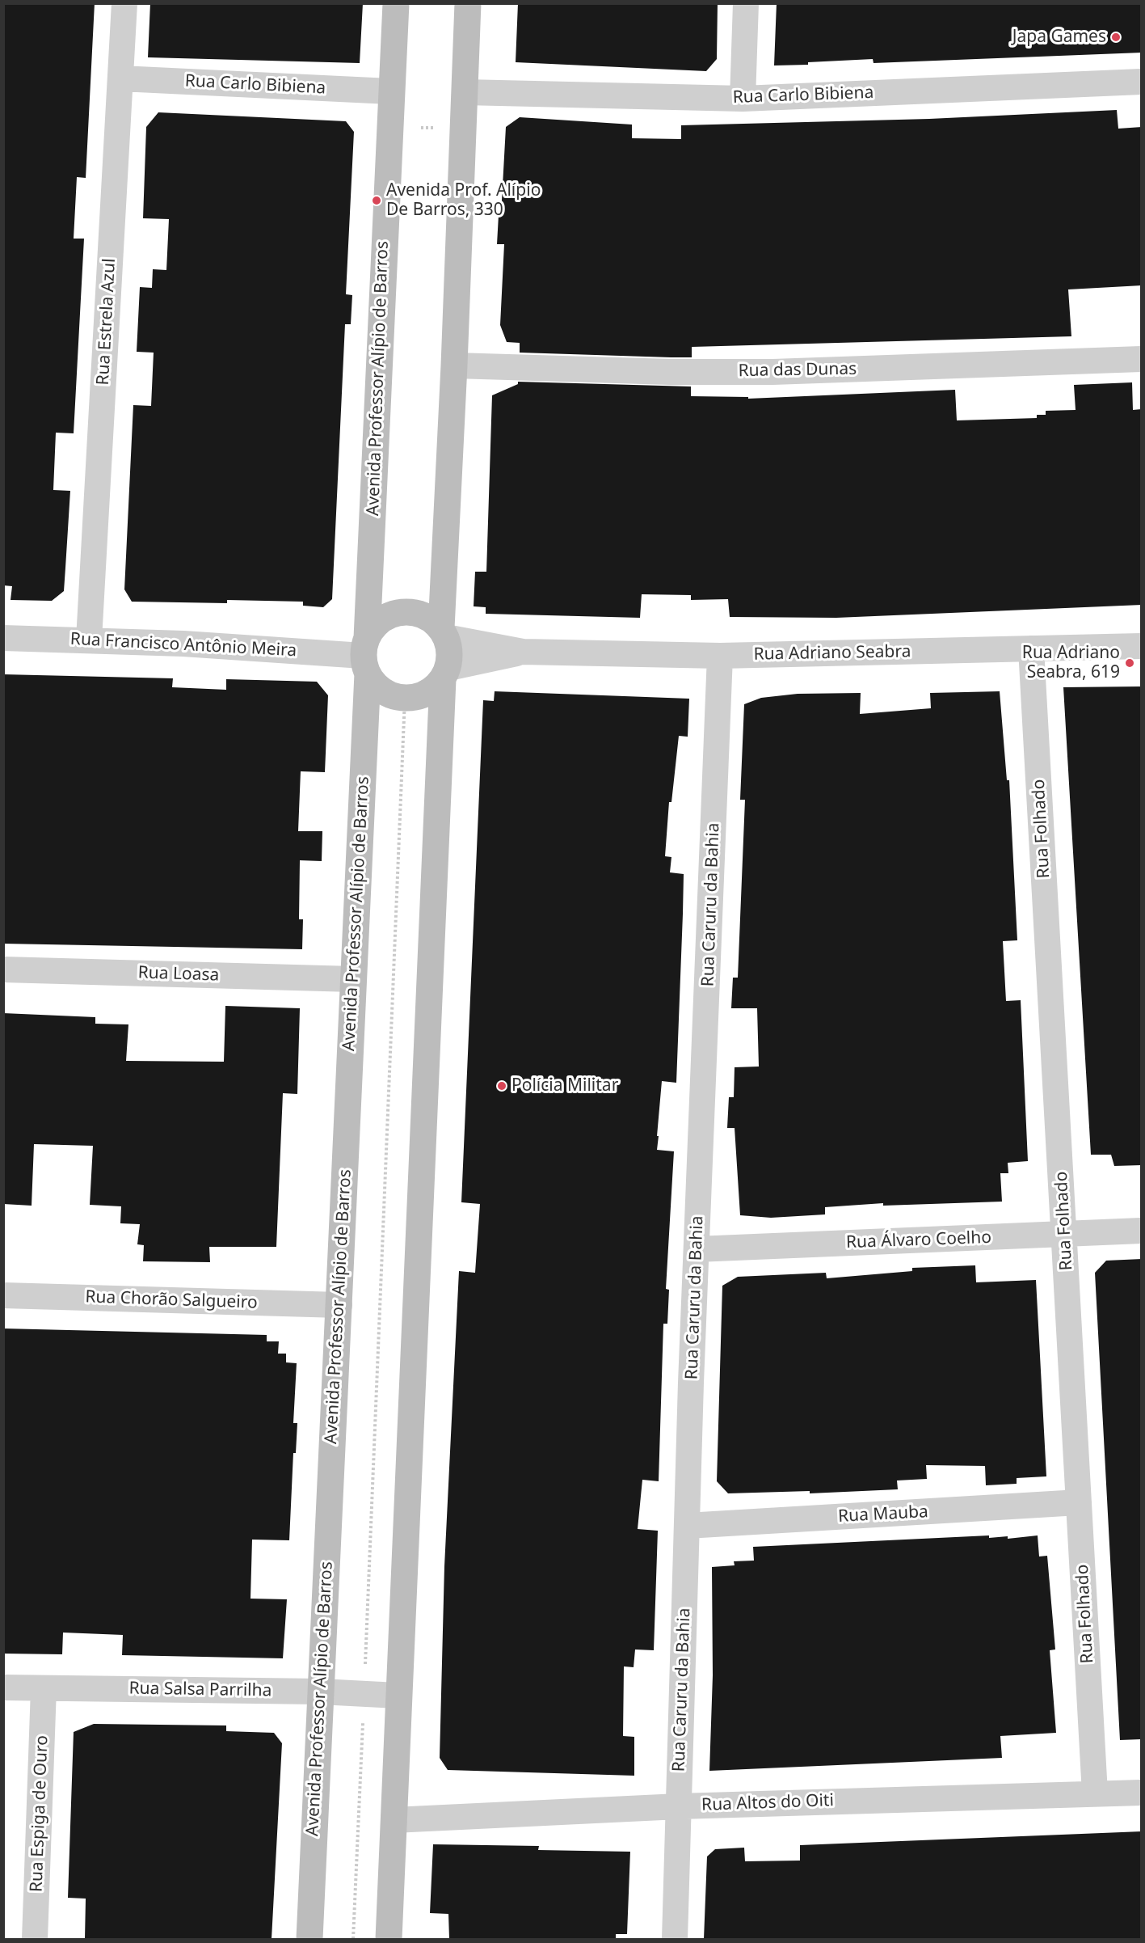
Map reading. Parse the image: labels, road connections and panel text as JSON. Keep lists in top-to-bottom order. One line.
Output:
{"streets":{"street":["Rua Carlo Bibiena","Rua Estrela Azul","Rua das Dunas","Avenida Professor Alípio de Barros","Rua Francisco Antônio Meira","Rua Adriano Seabra","Rua Folhado","Rua Caruru da Bahia","Rua Loasa","Rua Álvaro Coelho","Rua Chorão Salgueiro","Rua Mauba","Rua Salsa Parrilha","Rua Altos do Oiti","Rua Espiga de Ouro"]},"crossings":[["Rua Carlo Bibiena","Rua Estrela Azul"],["Rua Carlo Bibiena","Avenida Professor Alípio de Barros"],["Rua Estrela Azul","Rua Francisco Antônio Meira"],["Avenida Professor Alípio de Barros","Rua Francisco Antônio Meira"],["Avenida Professor Alípio de Barros","Rua Loasa"],["Avenida Professor Alípio de Barros","Rua Chorão Salgueiro"],["Avenida Professor Alípio de Barros","Rua Salsa Parrilha"],["Rua Adriano Seabra","Rua Folhado"],["Rua Adriano Seabra","Rua Caruru da Bahia"],["Rua Folhado","Rua Álvaro Coelho"],["Rua Folhado","Rua Mauba"],["Rua Folhado","Rua Altos do Oiti"],["Rua Caruru da Bahia","Rua Álvaro Coelho"],["Rua Caruru da Bahia","Rua Mauba"],["Rua Caruru da Bahia","Rua Altos do Oiti"],["Rua Salsa Parrilha","Rua Espiga de Ouro"]],"places":["Japa Games","Avenida Prof. Alípio De Barros, 330","Rua Adriano Seabra, 619","Polícia Militar"]}
